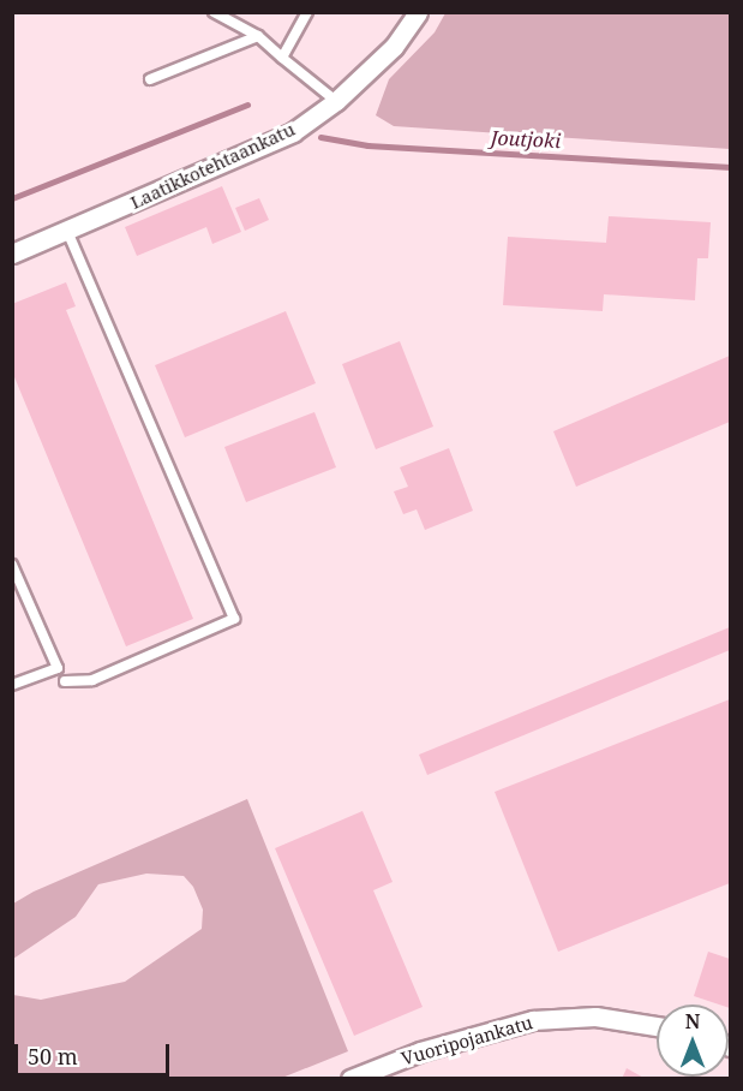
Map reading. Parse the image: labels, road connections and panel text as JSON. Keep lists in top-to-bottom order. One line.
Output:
{"streets":{"street":["Laatikkotehtaankatu","Vuoripojankatu"]},"water":["Joutjoki"],"scale_bar":"50 m","north":"top"}
